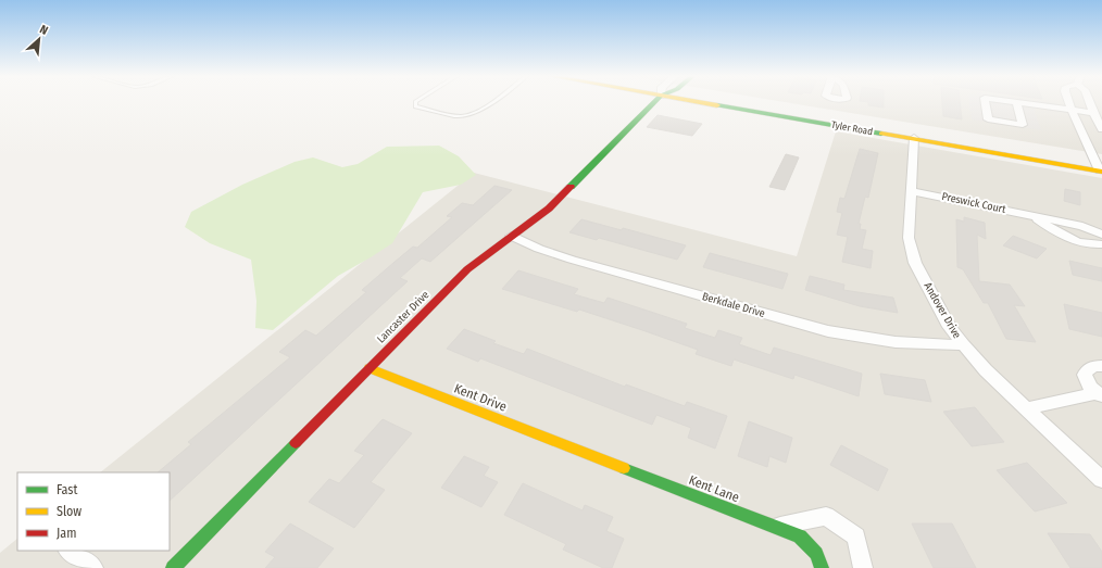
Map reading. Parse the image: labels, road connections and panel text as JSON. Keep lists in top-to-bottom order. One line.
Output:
{"streets":{"street":["Tyler Road","Preswick Court","Berkdale Drive","Andover Drive","Lancaster Drive","Kent Drive","Kent Lane"]},"crossings":[["Tyler Road","Andover Drive"],["Preswick Court","Andover Drive"],["Berkdale Drive","Andover Drive"],["Berkdale Drive","Lancaster Drive"],["Lancaster Drive","Kent Drive"],["Kent Drive","Kent Lane"]],"legend":["Fast","Slow","Jam"],"north":"top right"}
